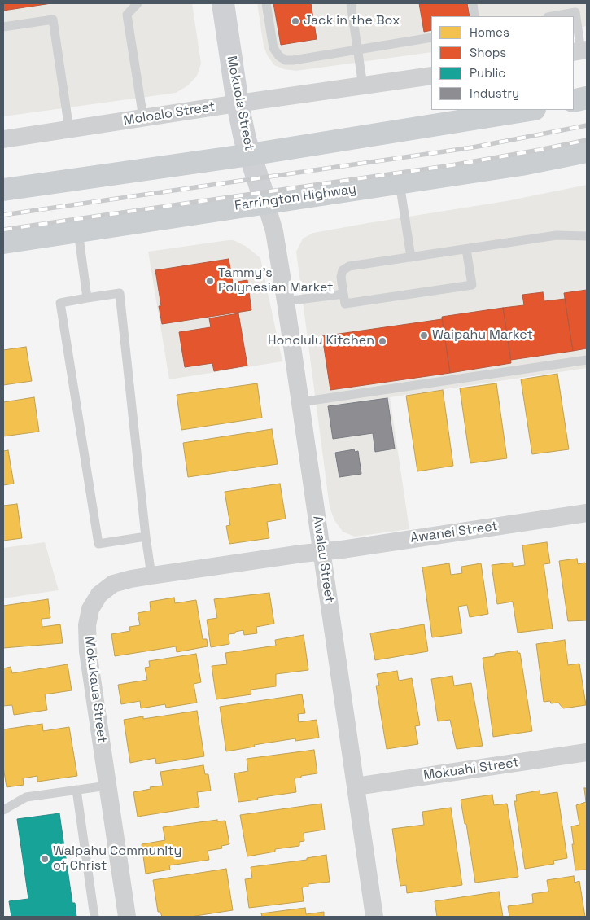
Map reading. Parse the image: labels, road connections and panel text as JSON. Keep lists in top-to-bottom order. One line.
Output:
{"streets":{"main road":["Farrington Highway"],"street":["Mokuola Street","Moloalo Street","Awanei Street","Awalau Street","Mokukaua Street","Mokuahi Street"]},"crossings":[["Mokuola Street","Moloalo Street"],["Mokuola Street","Farrington Highway"],["Mokuola Street","Awalau Street"],["Farrington Highway","Awalau Street"],["Awanei Street","Awalau Street"],["Awanei Street","Mokukaua Street"],["Awalau Street","Mokukaua Street"],["Awalau Street","Mokuahi Street"]],"places":["Jack in the Box","Tammy's Polynesian Market","Waipahu Market","Honolulu Kitchen","Waipahu Community of Christ"],"legend":["Homes","Shops","Public","Industry"]}
